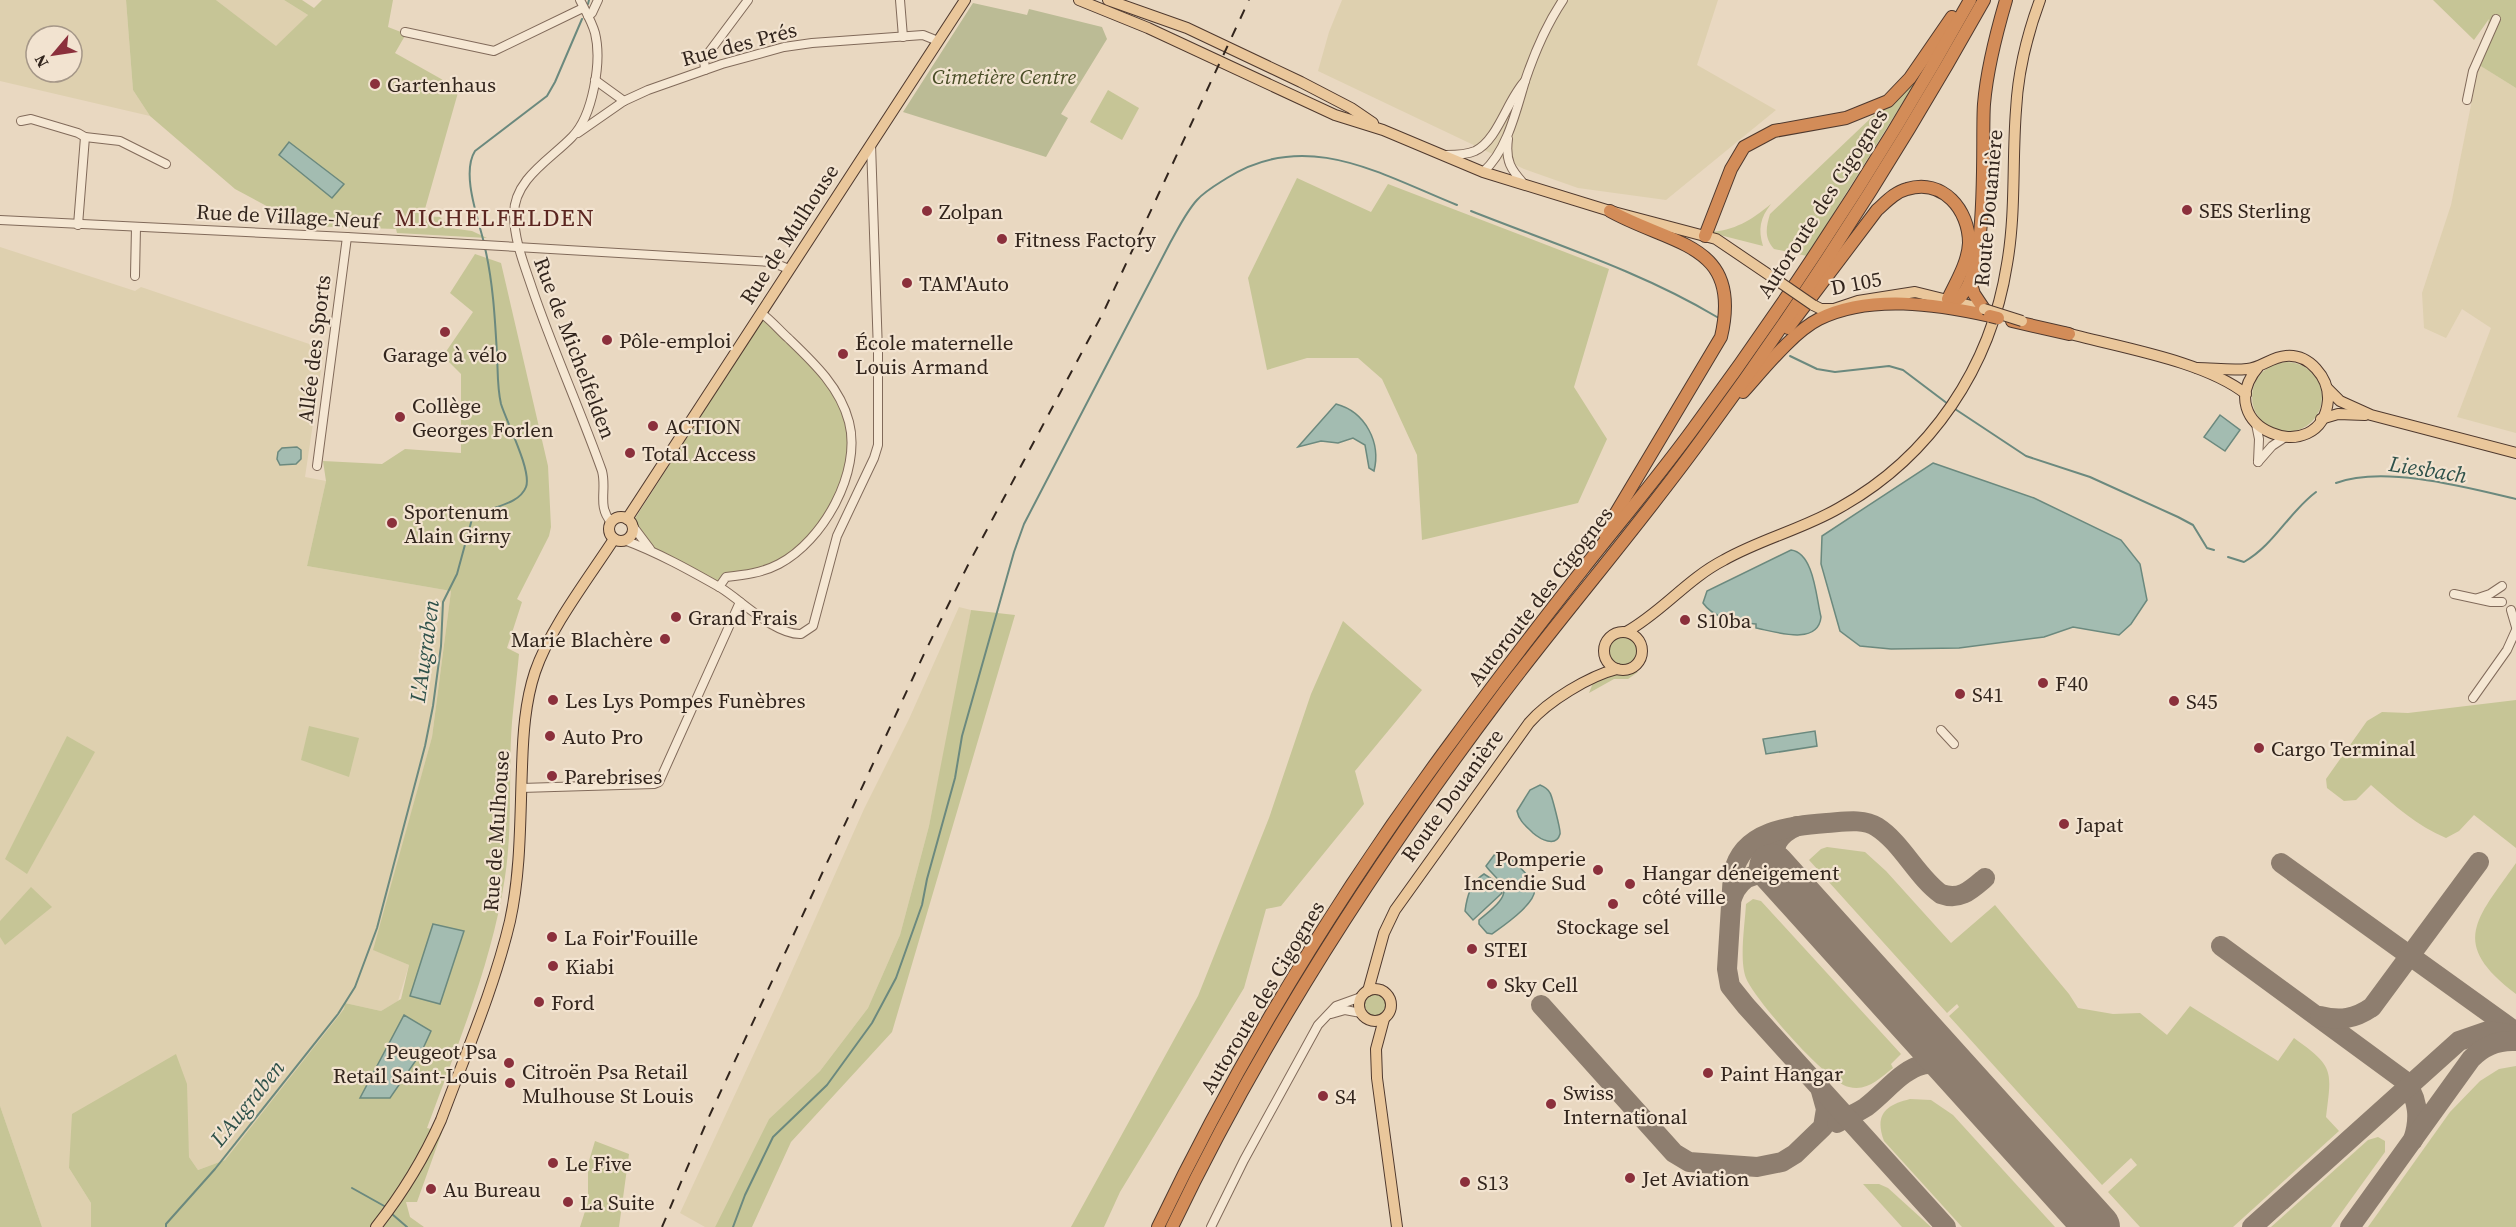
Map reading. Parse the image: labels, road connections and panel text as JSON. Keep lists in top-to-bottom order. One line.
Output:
{"streets":{"highway":["Autoroute des Cigognes"],"main road":["Route Douanière","Rue de Mulhouse","D 105"],"street":["Rue des Prés","Rue de Village-Neuf","Rue de Michelfelden","Allée des Sports"]},"crossings":[["Rue des Prés","Rue de Mulhouse"],["Rue des Prés","Rue de Michelfelden"],["Rue de Village-Neuf","Rue de Mulhouse"],["Rue de Village-Neuf","Rue de Michelfelden"],["Rue de Village-Neuf","Allée des Sports"],["Rue de Mulhouse","Rue de Michelfelden"]],"districts":["MICHELFELDEN"],"water":["Liesbach","L'Augraben"],"parks":["Cimetière Centre"],"places":["Gartenhaus","SES Sterling","Zolpan","Fitness Factory","TAM'Auto","Garage à vélo","Pôle-emploi","École maternelle Louis Armand","Collège Georges Forlen","ACTION","Total Access","Sportenum Alain Girny","Grand Frais","S10ba","Marie Blachère","F40","S41","Les Lys Pompes Funèbres","S45","Auto Pro","Cargo Terminal","Parebrises","Japat","Pomperie Incendie Sud","Hangar déneigement côté ville","Stockage sel","La Foir'Fouille","STEI","Kiabi","Sky Cell","Ford","Peugeot Psa Retail Saint-Louis","Paint Hangar","Citroën Psa Retail Mulhouse St Louis","S4","Swiss International","Le Five","Jet Aviation","S13","Au Bureau","La Suite"],"north":"bottom left"}
